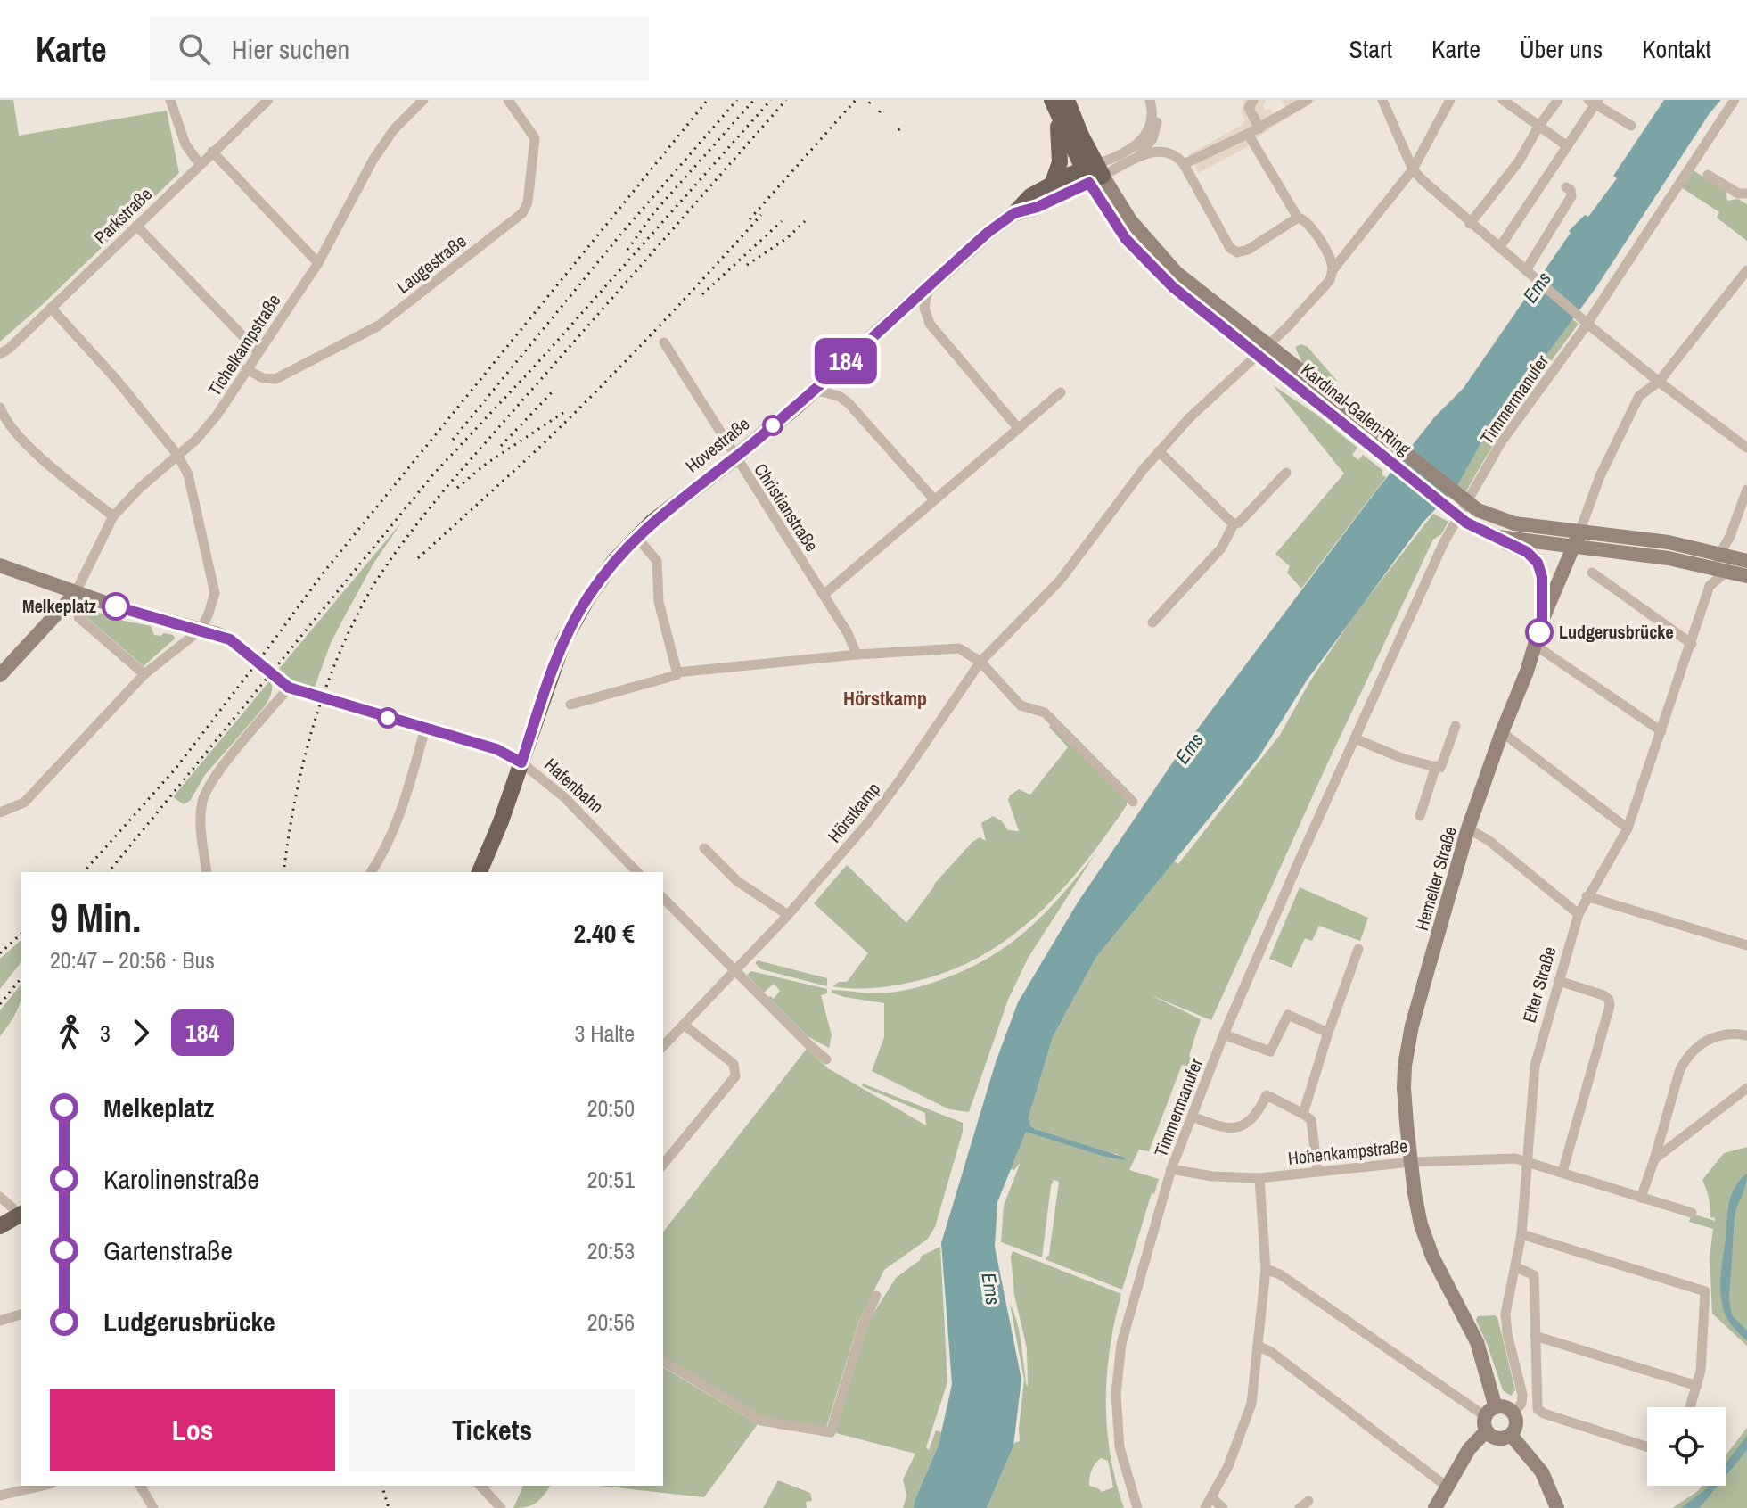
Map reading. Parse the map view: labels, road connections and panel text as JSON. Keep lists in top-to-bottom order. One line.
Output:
{"streets":{"main road":["Kardinal-Galen-Ring","Hovestraße","Hafenbahn","Hemelter Straße"],"street":["Parkstraße","Laugestraße","Tichelkampstraße","Timmermanufer","Christianstraße","Hörstkamp","Elter Straße","Hohenkampstraße"]},"crossings":[["Laugestraße","Tichelkampstraße"],["Tichelkampstraße","Hafenbahn"],["Timmermanufer","Hohenkampstraße"],["Kardinal-Galen-Ring","Hovestraße"],["Kardinal-Galen-Ring","Hörstkamp"],["Kardinal-Galen-Ring","Hemelter Straße"],["Hovestraße","Christianstraße"],["Hovestraße","Hafenbahn"],["Hemelter Straße","Elter Straße"],["Hemelter Straße","Hohenkampstraße"],["Elter Straße","Hohenkampstraße"]],"districts":["Hörstkamp"],"water":["Ems"],"places":["Melkeplatz","Ludgerusbrücke"],"lines":["bus line 184"],"page":{"header":"Karte","search":"Hier suchen","nav":["Start","Karte","Über uns","Kontakt"],"on_map":"184","heading":["9 Min.","20:47 – 20:56 · Bus","2.40 €"],"legs":["3","184","3 Halte"],"list":[{"name":"Melkeplatz","value":"20:50"},{"name":"Karolinenstraße","value":"20:51"},{"name":"Gartenstraße","value":"20:53"},{"name":"Ludgerusbrücke","value":"20:56"}],"buttons":["Los","Tickets"]}}
